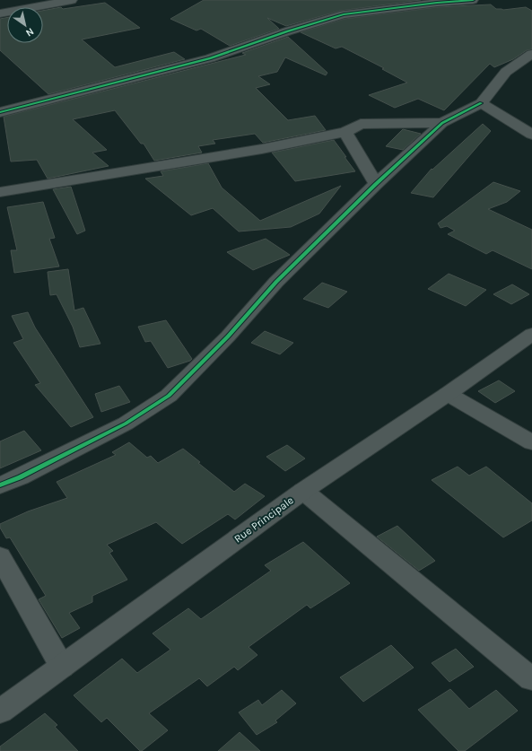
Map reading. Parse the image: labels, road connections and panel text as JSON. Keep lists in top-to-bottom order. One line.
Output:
{"streets":{"street":["Rue Principale"]},"north":"bottom right"}
